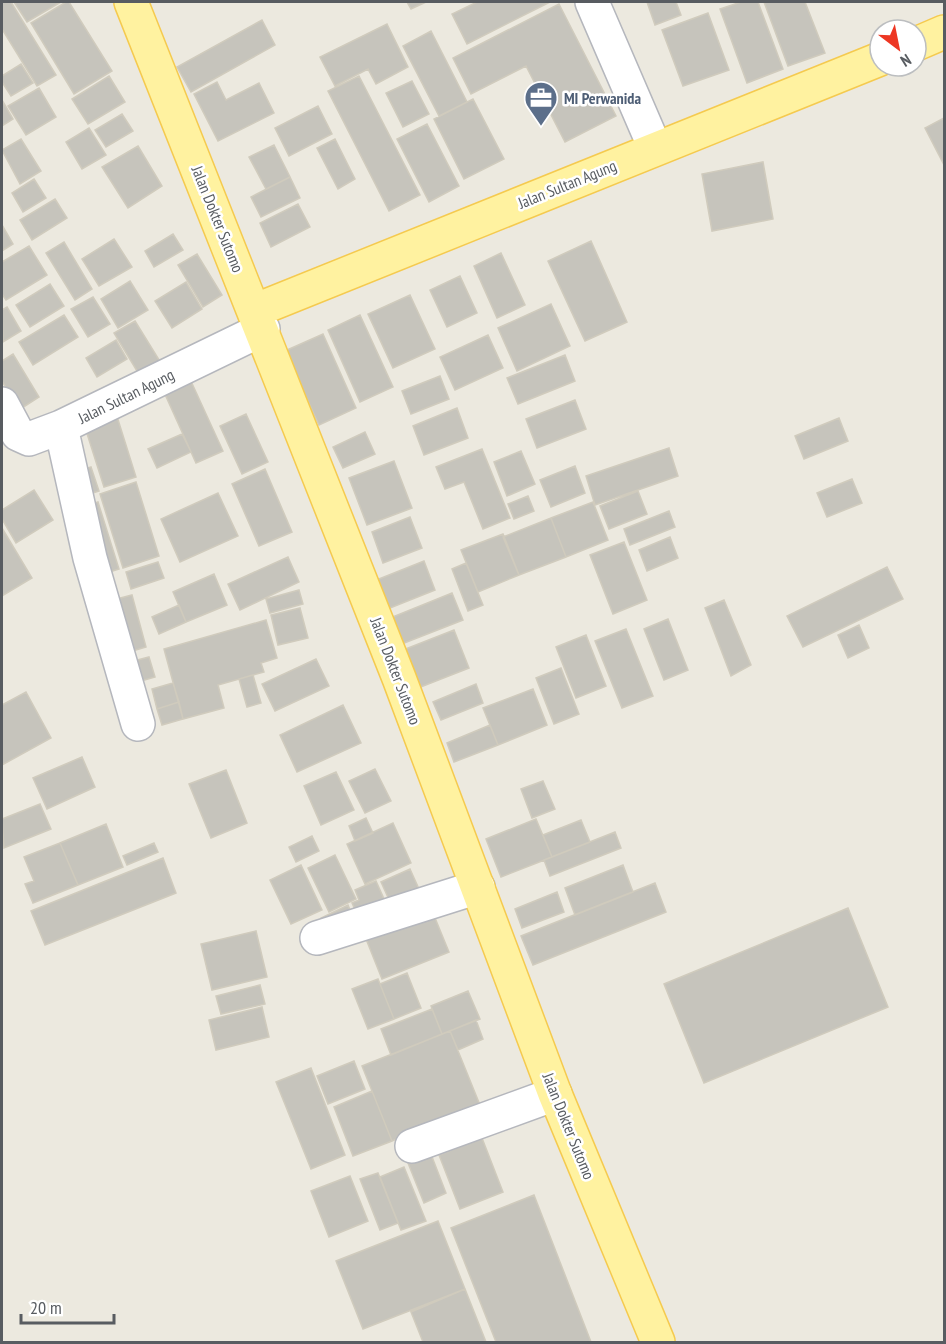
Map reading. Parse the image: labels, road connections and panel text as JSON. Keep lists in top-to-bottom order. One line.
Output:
{"streets":{"main road":["Jalan Sultan Agung","Jalan Dokter Sutomo"]},"crossings":[["Jalan Sultan Agung","Jalan Dokter Sutomo"]],"places":{"office":["MI Perwanida"]},"scale_bar":"20 m","north":"bottom right"}
